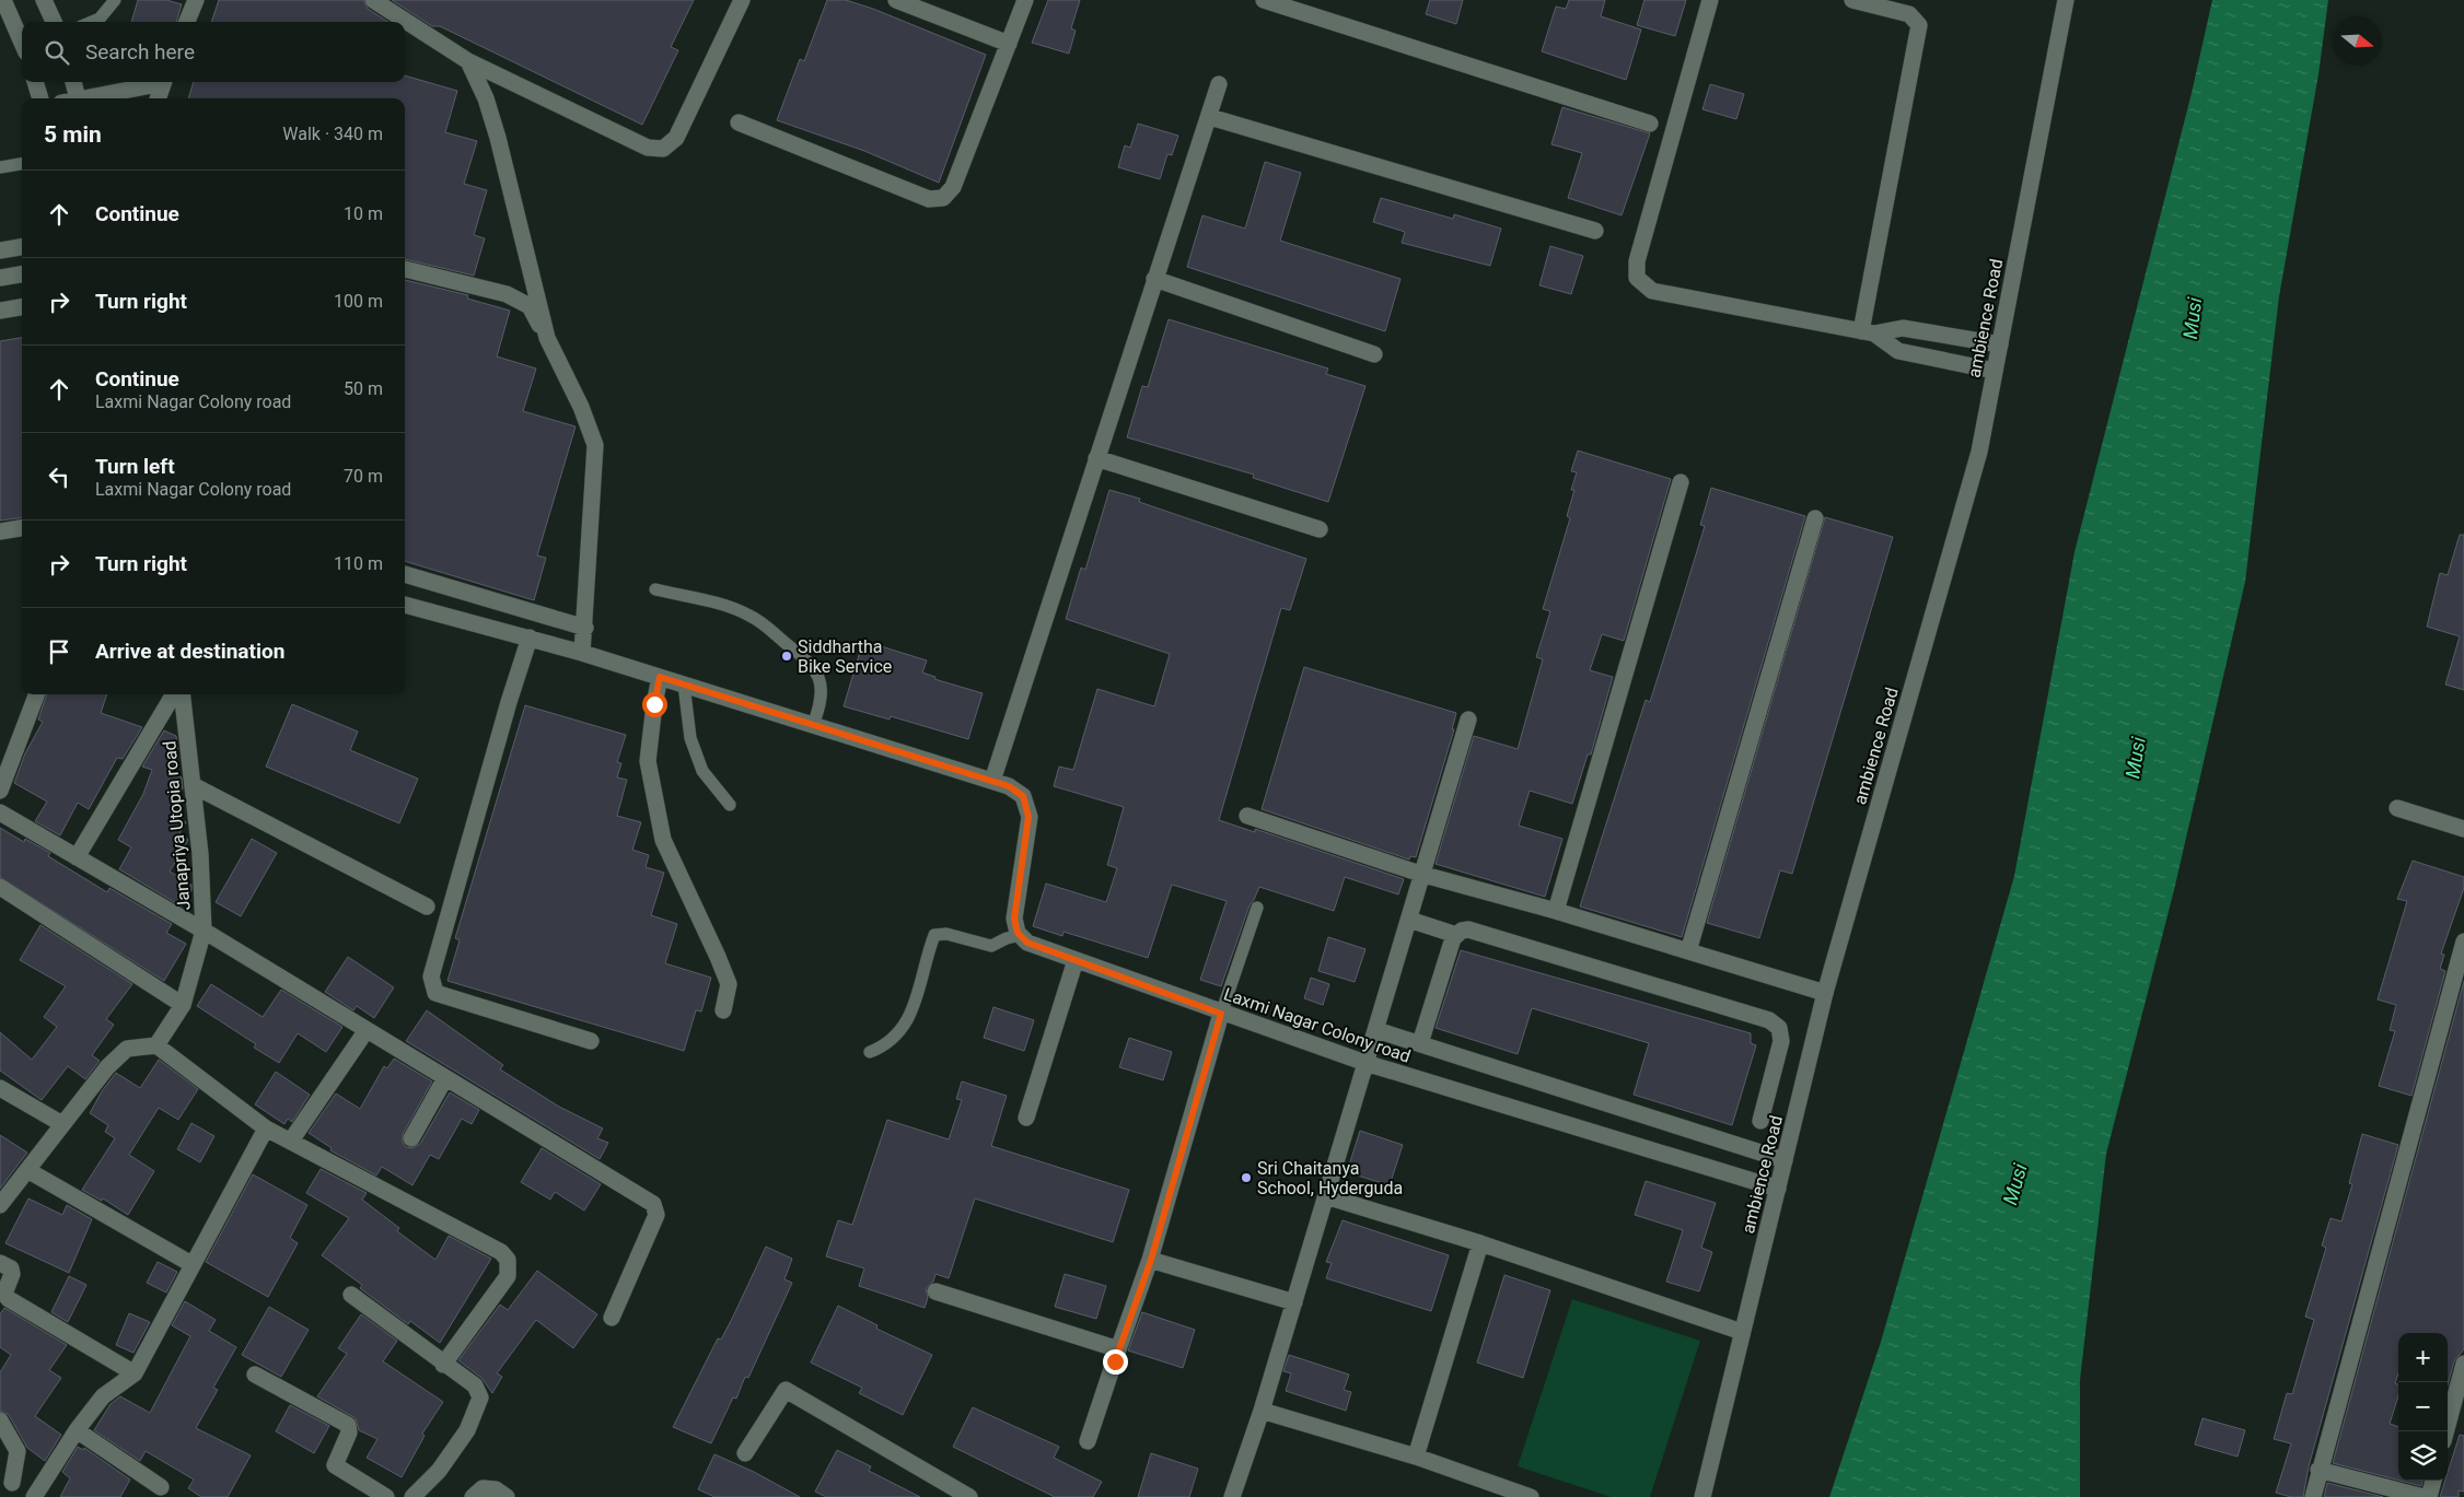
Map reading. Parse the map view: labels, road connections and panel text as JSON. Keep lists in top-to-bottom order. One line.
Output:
{"streets":{"street":["ambience Road","Janapriya Utopia road","Laxmi Nagar Colony road"]},"crossings":[["ambience Road","Laxmi Nagar Colony road"]],"water":["Musi"],"places":["Siddhartha Bike Service","Sri Chaitanya School, Hyderguda"],"north":"right","page":{"search":"Search here","heading":["5 min","Walk · 340 m"],"list":[["Continue","10 m"],["Turn right","100 m"],["Continue","Laxmi Nagar Colony road","50 m"],["Turn left","Laxmi Nagar Colony road","70 m"],["Turn right","110 m"],"Arrive at destination"],"map_buttons":["+","−"]}}
